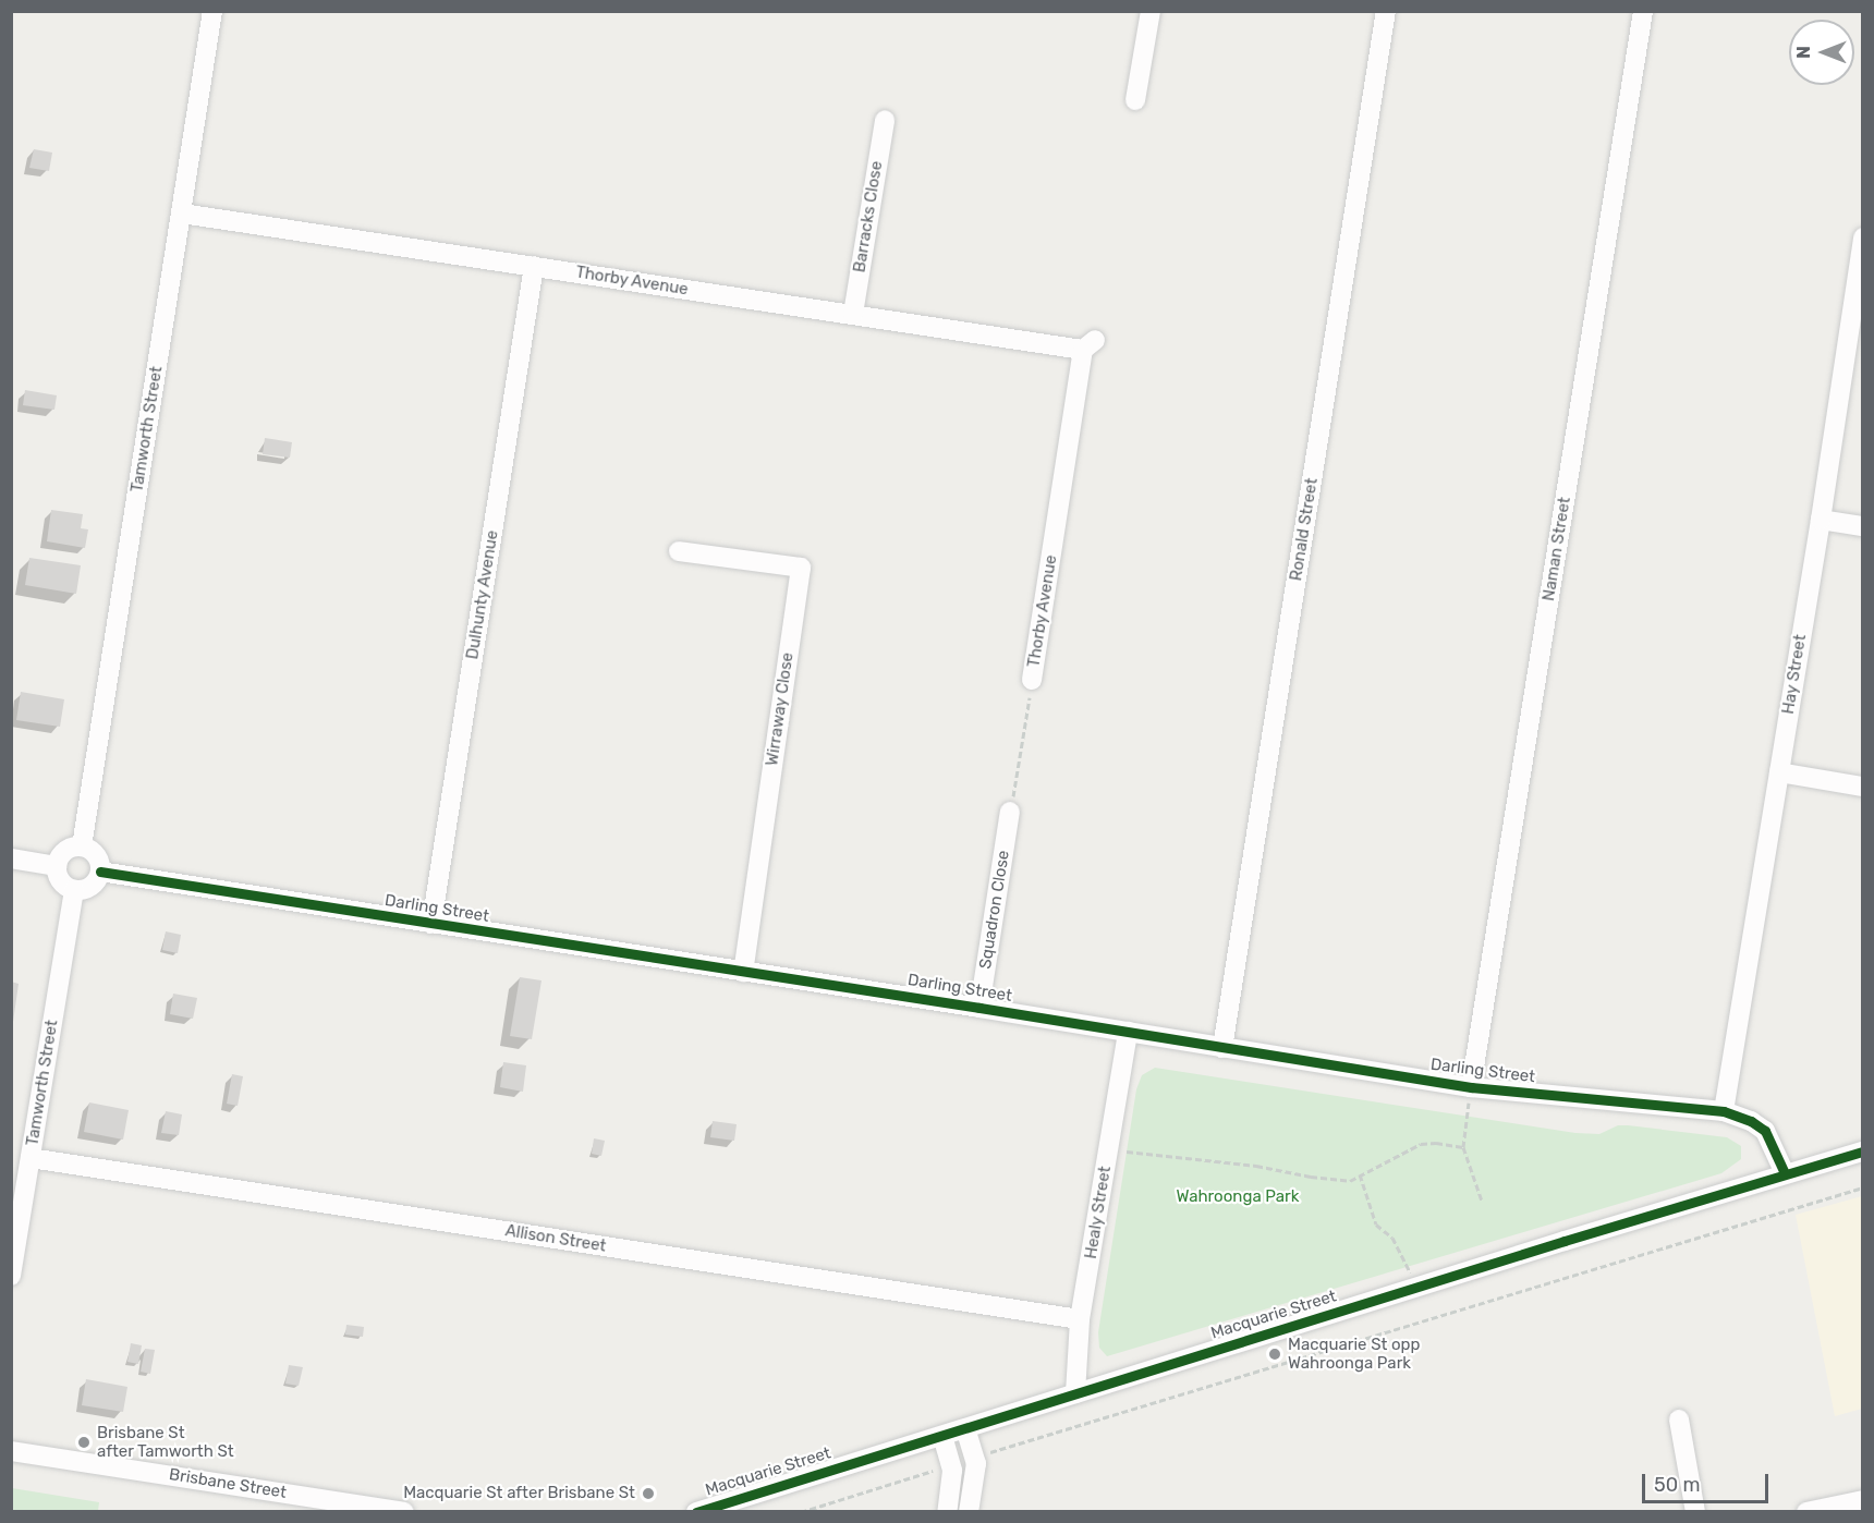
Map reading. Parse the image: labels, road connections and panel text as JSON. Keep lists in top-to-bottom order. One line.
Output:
{"streets":{"street":["Barracks Close","Thorby Avenue","Tamworth Street","Ronald Street","Naman Street","Dulhunty Avenue","Hay Street","Wirraway Close","Darling Street","Squadron Close","Healy Street","Allison Street","Macquarie Street","Brisbane Street"]},"crossings":[["Barracks Close","Thorby Avenue"],["Thorby Avenue","Tamworth Street"],["Thorby Avenue","Dulhunty Avenue"],["Tamworth Street","Darling Street"],["Tamworth Street","Allison Street"],["Ronald Street","Darling Street"],["Naman Street","Darling Street"],["Dulhunty Avenue","Darling Street"],["Hay Street","Darling Street"],["Wirraway Close","Darling Street"],["Darling Street","Squadron Close"],["Darling Street","Healy Street"],["Darling Street","Macquarie Street"],["Healy Street","Allison Street"],["Healy Street","Macquarie Street"]],"parks":["Wahroonga Park"],"places":["Macquarie St opp Wahroonga Park","Brisbane St after Tamworth St","Macquarie St after Brisbane St"],"scale_bar":"50 m","north":"left"}
